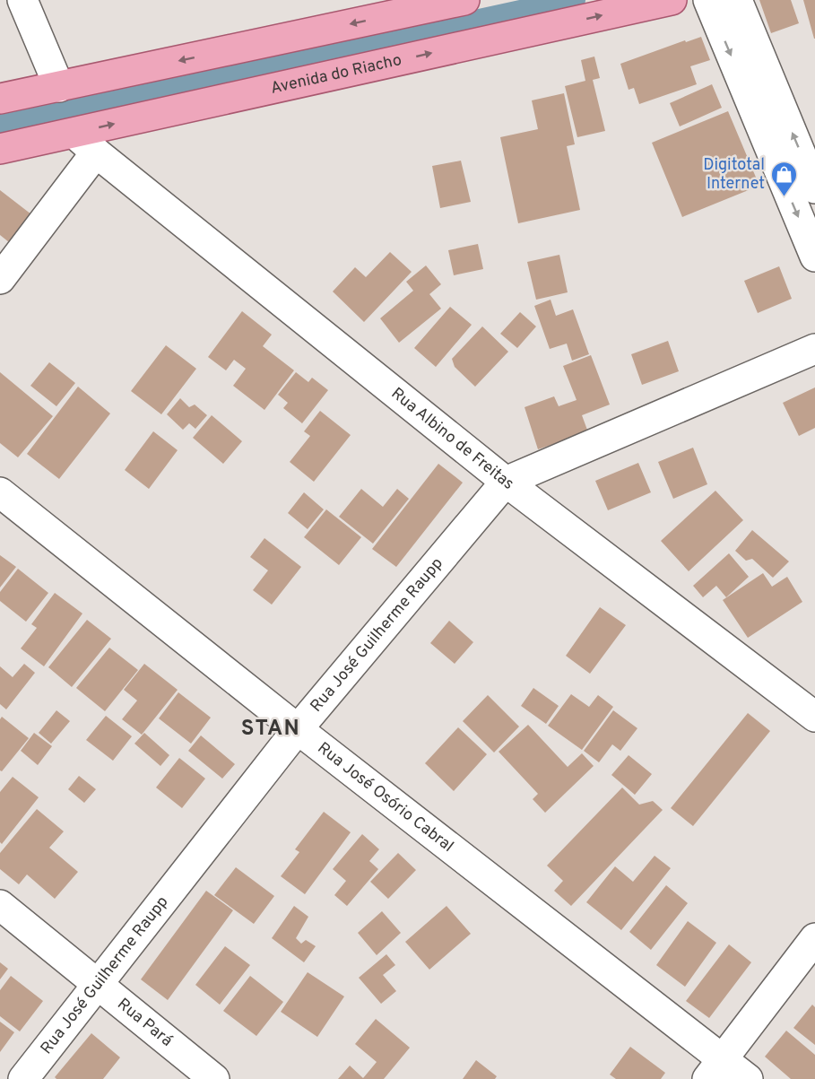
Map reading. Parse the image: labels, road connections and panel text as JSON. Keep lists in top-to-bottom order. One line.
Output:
{"streets":{"main road":["Avenida do Riacho"],"street":["Rua Albino de Freitas","Rua José Guilherme Raupp","Rua José Osório Cabral","Rua Pará"]},"crossings":[["Avenida do Riacho","Rua Albino de Freitas"],["Rua Albino de Freitas","Rua José Guilherme Raupp"],["Rua José Guilherme Raupp","Rua José Osório Cabral"],["Rua José Guilherme Raupp","Rua Pará"]],"districts":["STAN"],"places":{"shop":["Digitotal Internet"]}}
